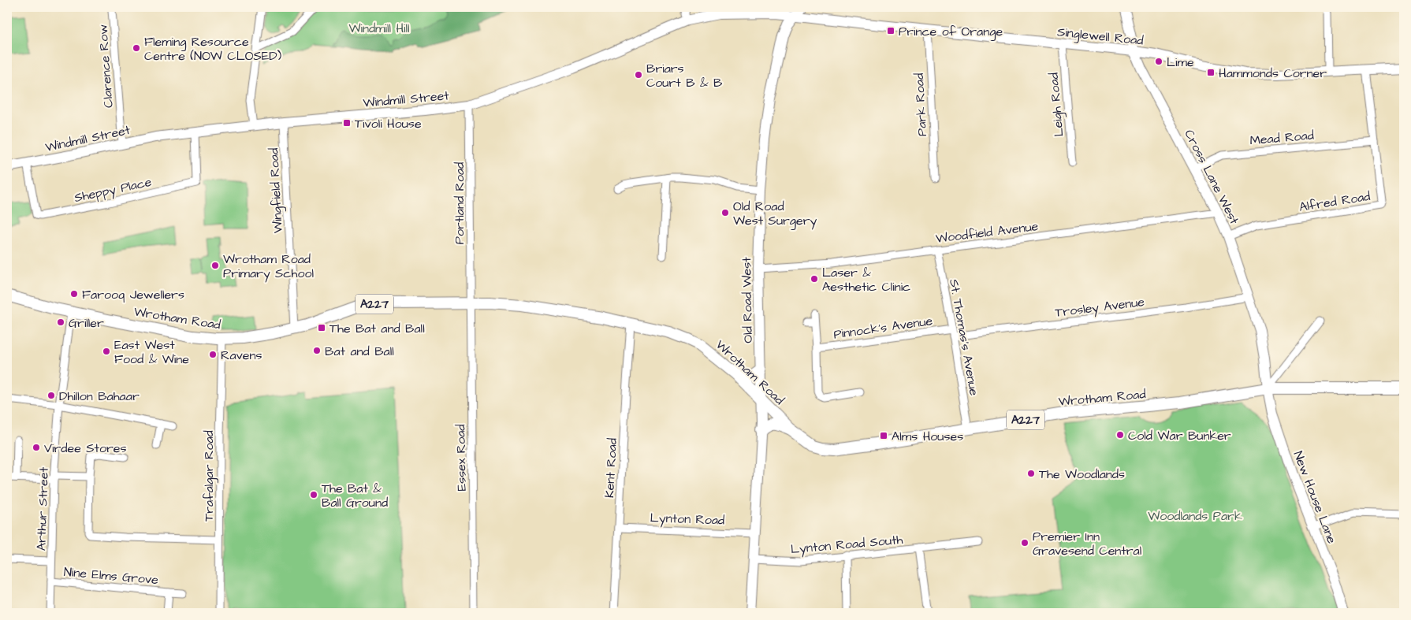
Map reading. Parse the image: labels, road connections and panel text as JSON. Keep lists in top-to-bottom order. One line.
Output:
{"streets":{"main road":["A227","Wrotham Road"],"street":["Singlewell Road","Clarence Row","Windmill Street","Park Road","Leigh Road","Mead Road","Cross Lane West","Sheppy Place","Wingfield Road","Alfred Road","Portland Road","Woodfield Avenue","Old Road West","Trosley Avenue","Pinnock's Avenue","St. Thomas's Avenue","Essex Road","Kent Road","Trafalgar Road","New House Lane","Arthur Street","Lynton Road","Lynton Road South","Nine Elms Grove"]},"crossings":[["Singlewell Road","Windmill Street"],["Singlewell Road","Park Road"],["Singlewell Road","Leigh Road"],["Singlewell Road","Cross Lane West"],["Singlewell Road","Alfred Road"],["Singlewell Road","Old Road West"],["Clarence Row","Windmill Street"],["Windmill Street","Sheppy Place"],["Windmill Street","Wingfield Road"],["Windmill Street","Portland Road"],["Windmill Street","Old Road West"],["Mead Road","Cross Lane West"],["Mead Road","Alfred Road"],["Cross Lane West","Alfred Road"],["Cross Lane West","Woodfield Avenue"],["Cross Lane West","Trosley Avenue"],["Cross Lane West","Wrotham Road"],["Cross Lane West","New House Lane"],["Wingfield Road","Wrotham Road"],["Portland Road","Wrotham Road"],["Portland Road","Essex Road"],["Woodfield Avenue","Old Road West"],["Woodfield Avenue","St. Thomas's Avenue"],["Old Road West","A227"],["Old Road West","Wrotham Road"],["Old Road West","Lynton Road"],["Old Road West","Lynton Road South"],["A227","Wrotham Road"],["Trosley Avenue","Pinnock's Avenue"],["Trosley Avenue","St. Thomas's Avenue"],["Wrotham Road","St. Thomas's Avenue"],["Wrotham Road","Essex Road"],["Wrotham Road","Kent Road"],["Wrotham Road","Trafalgar Road"],["Wrotham Road","New House Lane"],["Wrotham Road","Arthur Street"],["Pinnock's Avenue","St. Thomas's Avenue"],["Kent Road","Lynton Road"],["Arthur Street","Nine Elms Grove"]],"parks":["Windmill Hill","Woodlands Park"],"places":{"transit":["Prince of Orange","Hammonds Corner","Tivoli House","The Bat and Ball","Alms Houses"],"other":["Fleming Resource Centre (NOW CLOSED)","Lime","Briars Court B & B","Old Road West Surgery","Wrotham Road Primary School","Laser & Aesthetic Clinic","Farooq Jewellers","Griller","Bat and Ball","East West Food & Wine","Ravens","Dhillon Bahaar","Cold War Bunker","Virdee Stores","The Woodlands","The Bat & Ball Ground","Premier Inn Gravesend Central"]}}
